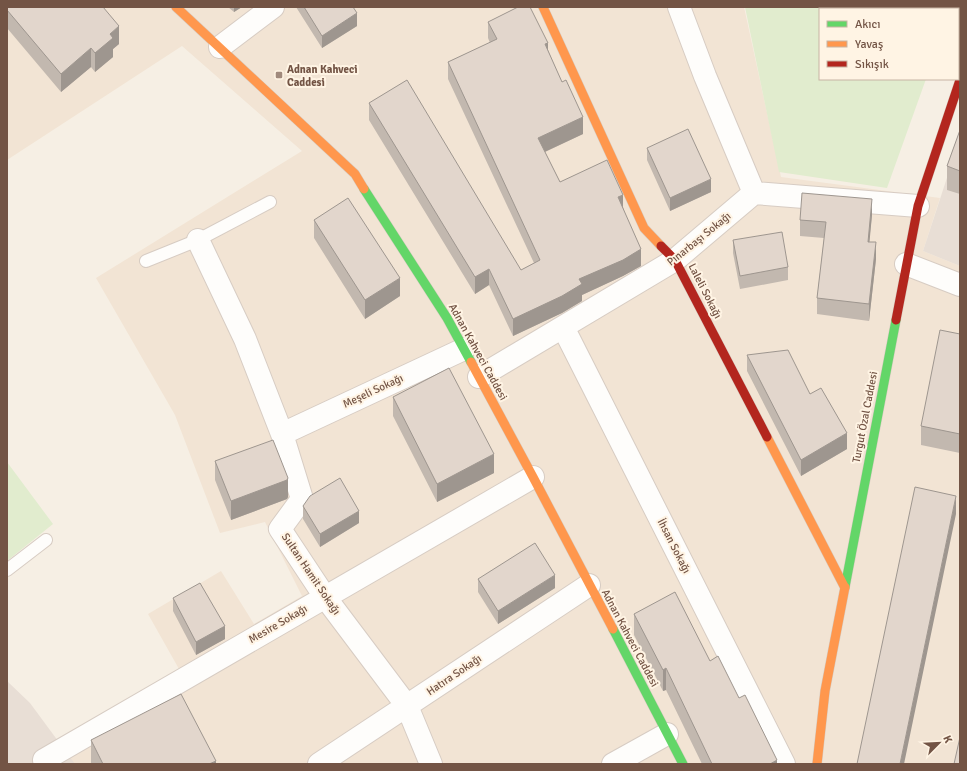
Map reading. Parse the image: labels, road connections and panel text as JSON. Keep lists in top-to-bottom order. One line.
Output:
{"streets":{"street":["Pınarbaşı Sokağı","Laleli Sokağı","Adnan Kahveci Caddesi","Meşeli Sokağı","Turgut Özal Caddesi","İhsan Sokağı","Sultan Hamit Sokağı","Mesire Sokağı","Hatıra Sokağı"]},"crossings":[["Pınarbaşı Sokağı","Laleli Sokağı"],["Pınarbaşı Sokağı","Adnan Kahveci Caddesi"],["Pınarbaşı Sokağı","İhsan Sokağı"],["Laleli Sokağı","Turgut Özal Caddesi"],["Adnan Kahveci Caddesi","Meşeli Sokağı"],["Adnan Kahveci Caddesi","Mesire Sokağı"],["Adnan Kahveci Caddesi","Hatıra Sokağı"],["Meşeli Sokağı","Sultan Hamit Sokağı"],["Sultan Hamit Sokağı","Mesire Sokağı"],["Sultan Hamit Sokağı","Hatıra Sokağı"]],"places":{"transit":["Adnan Kahveci Caddesi"]},"legend":["Akıcı","Yavaş","Sıkışık"],"north":"top right"}
